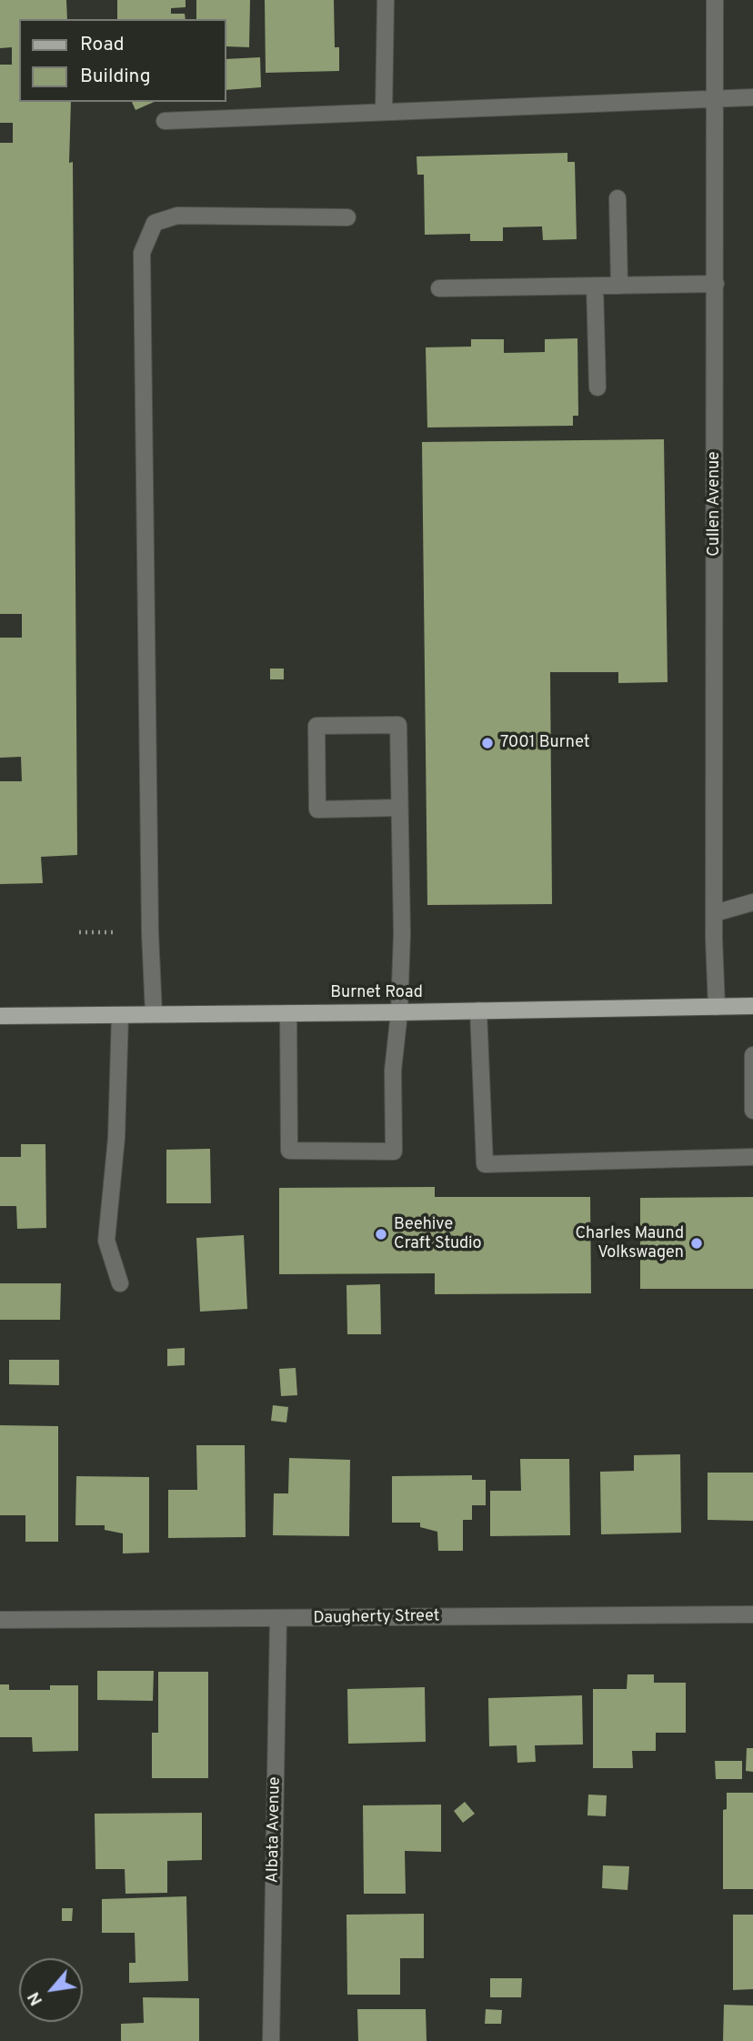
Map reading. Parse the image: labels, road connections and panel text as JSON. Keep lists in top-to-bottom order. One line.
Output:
{"streets":{"main road":["Burnet Road"],"street":["Cullen Avenue","Daugherty Street","Albata Avenue"]},"crossings":[["Cullen Avenue","Burnet Road"],["Daugherty Street","Albata Avenue"]],"places":["7001 Burnet","Beehive Craft Studio","Charles Maund Volkswagen"],"legend":["Road","Building"],"north":"bottom left"}
